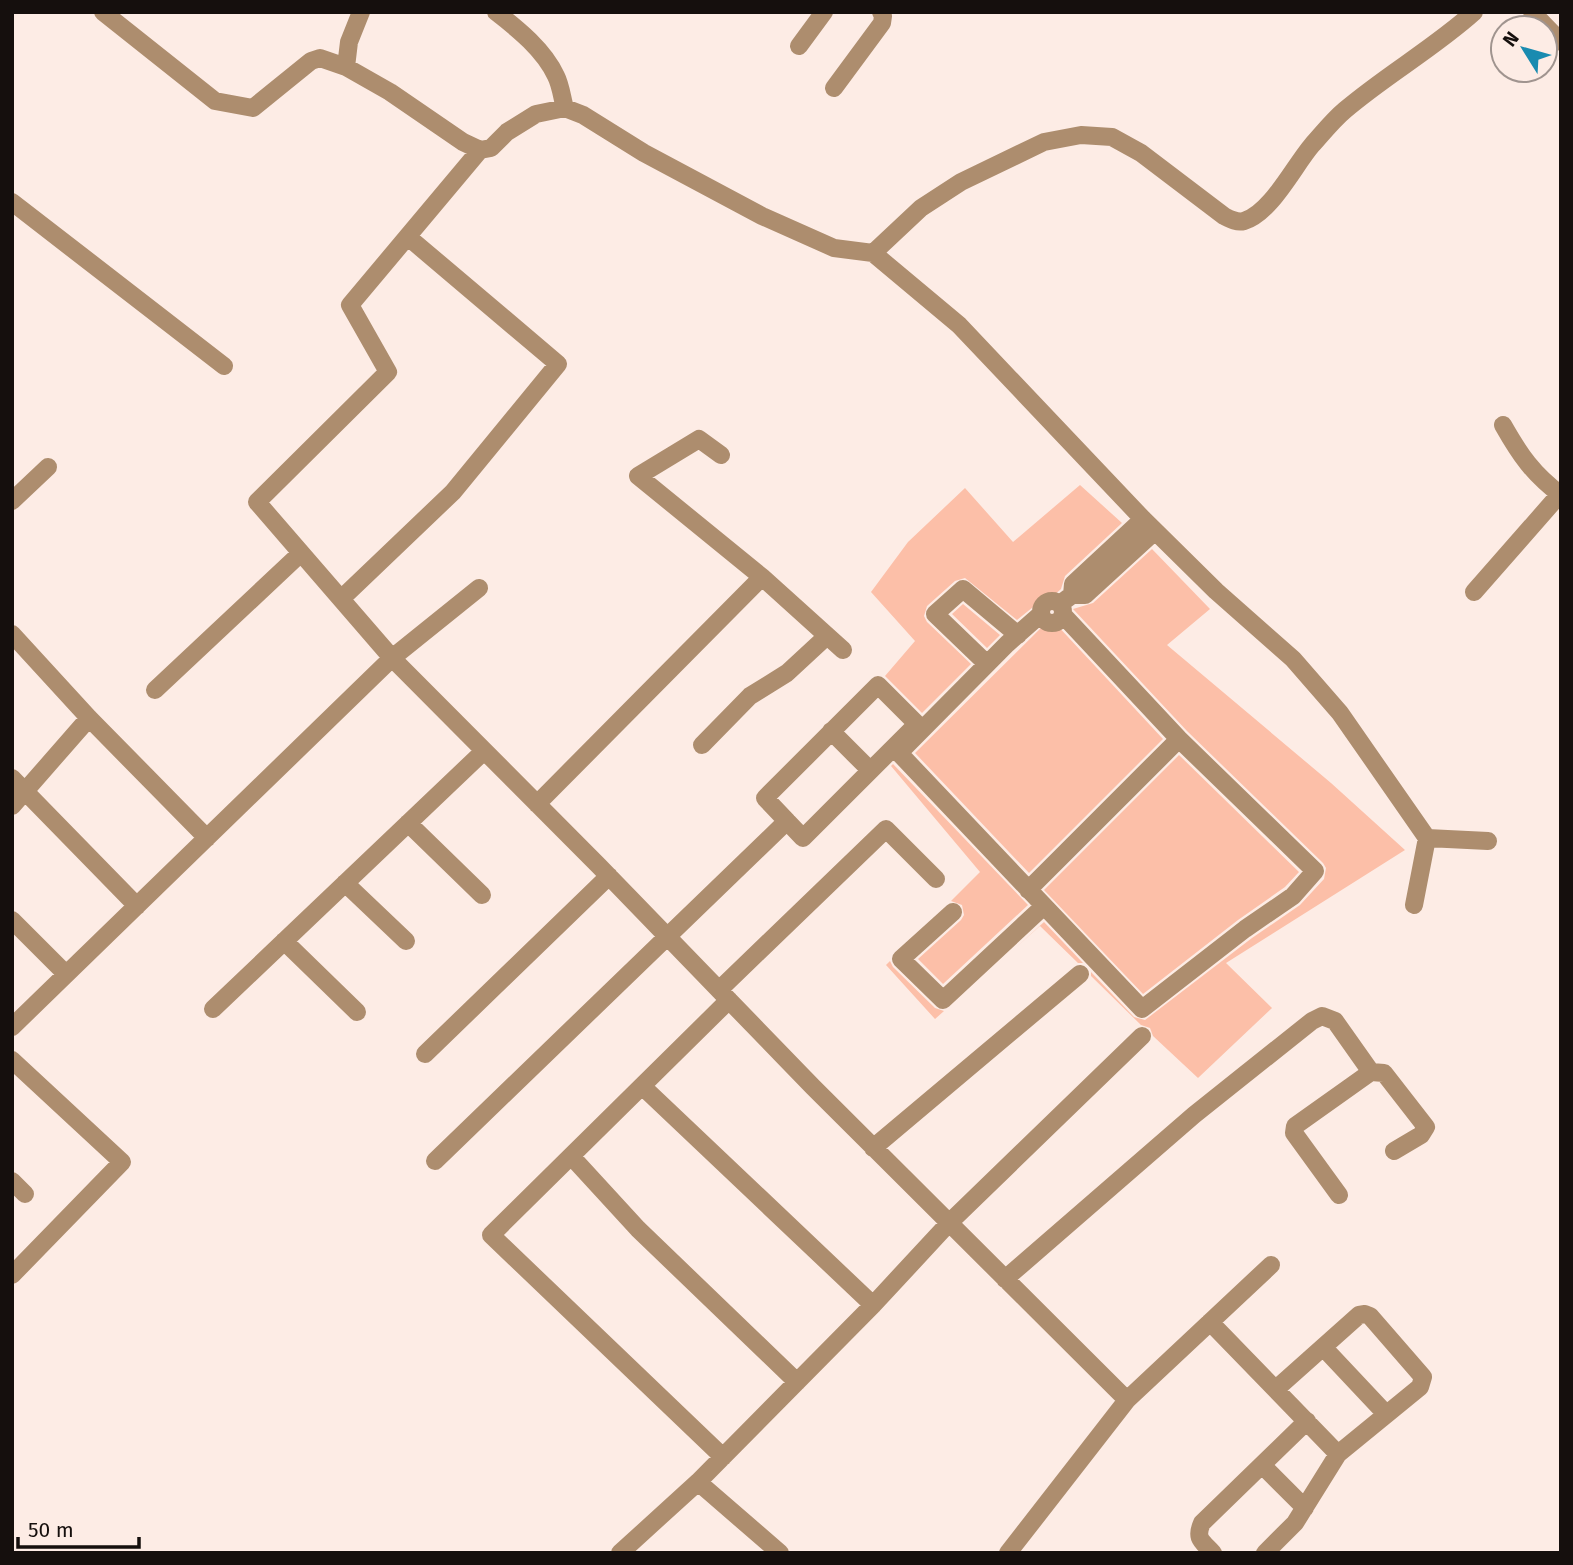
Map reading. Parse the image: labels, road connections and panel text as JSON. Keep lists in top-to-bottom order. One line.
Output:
{"scale_bar":"50 m","north":"top left"}
